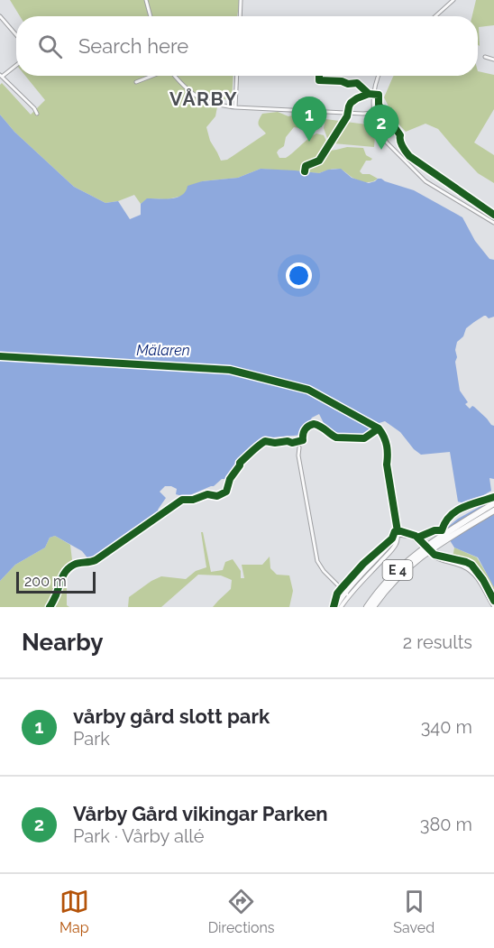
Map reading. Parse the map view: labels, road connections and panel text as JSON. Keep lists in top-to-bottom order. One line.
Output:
{"streets":{"highway":["E 4"]},"districts":["VÅRBY"],"water":["Mälaren"],"scale_bar":"200 m","page":{"search":"Search here","pins":["1","2"],"scale":"200 m","heading":["Nearby","2 results"],"list":[{"mark":"1","name":"vårby gård slott park","note":"Park","value":"340 m"},{"mark":"2","name":"Vårby Gård vikingar Parken","note":"Park · Vårby allé","value":"380 m"}],"nav":["Map","Directions","Saved"]}}
